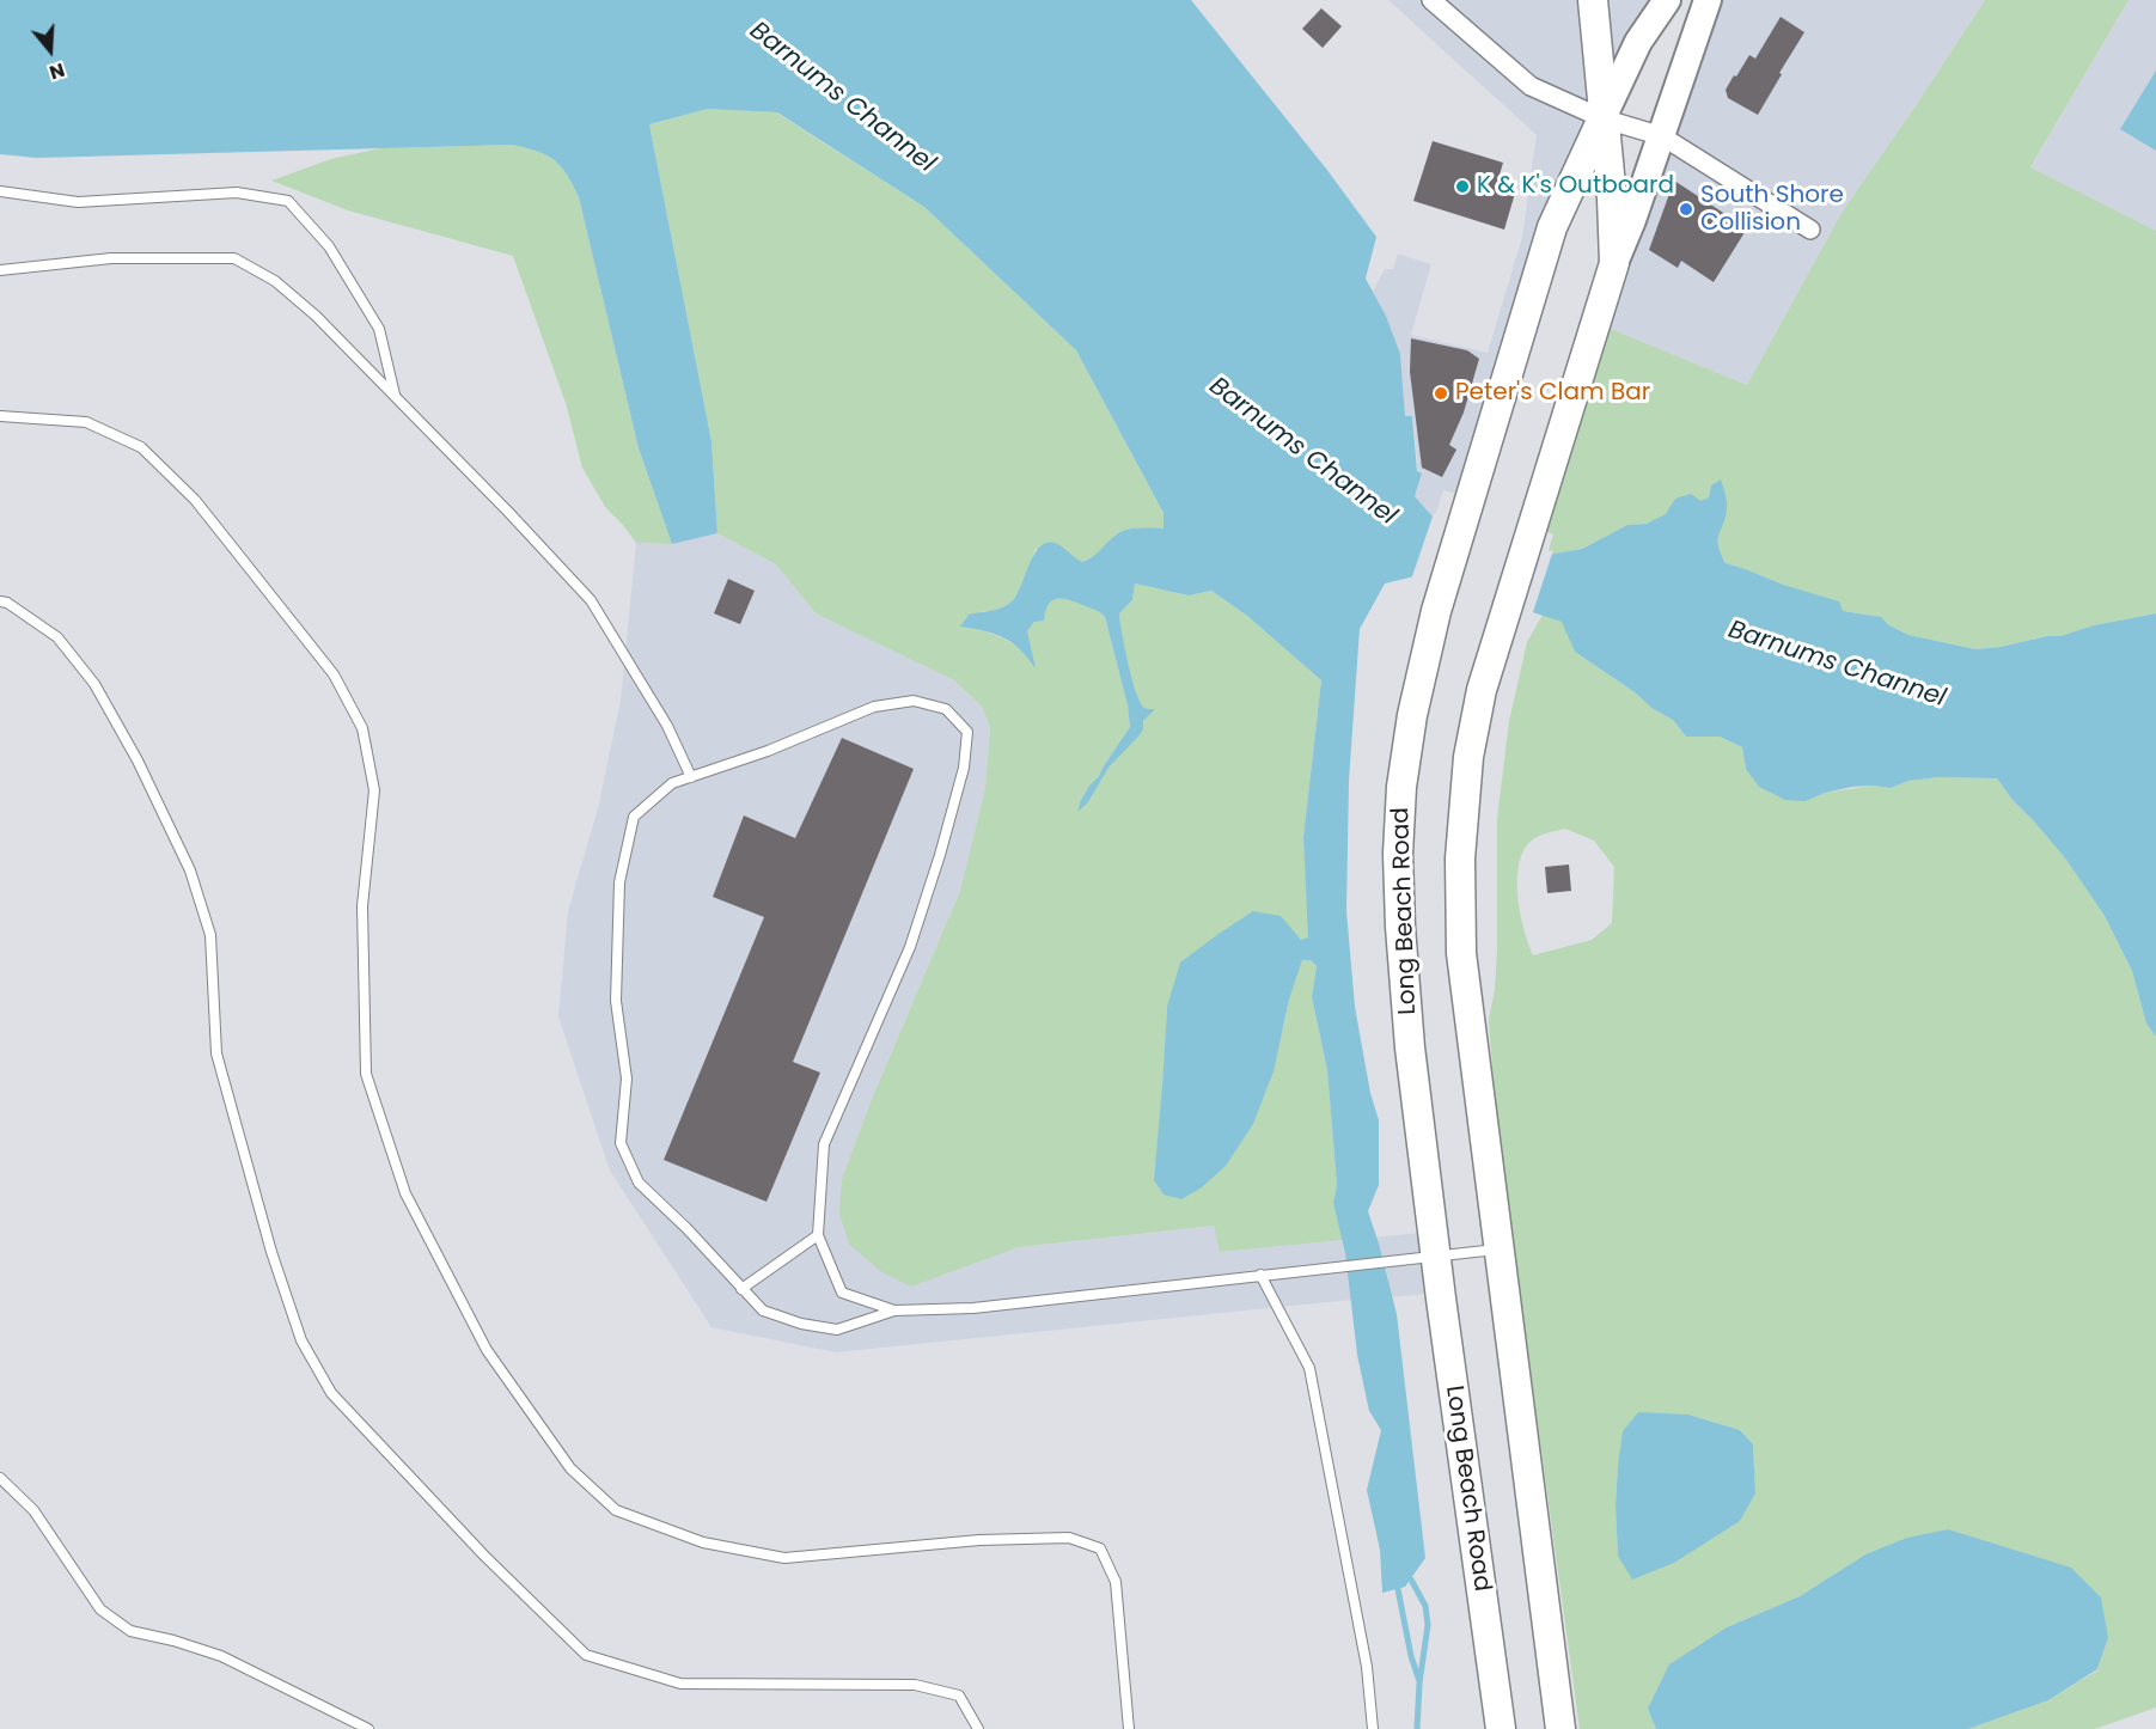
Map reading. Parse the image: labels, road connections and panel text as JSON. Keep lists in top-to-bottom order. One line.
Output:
{"streets":{"main road":["Long Beach Road"]},"water":["Barnums Channel"],"places":["K & K's Outboard","South Shore Collision","Peter's Clam Bar"],"north":"bottom"}
